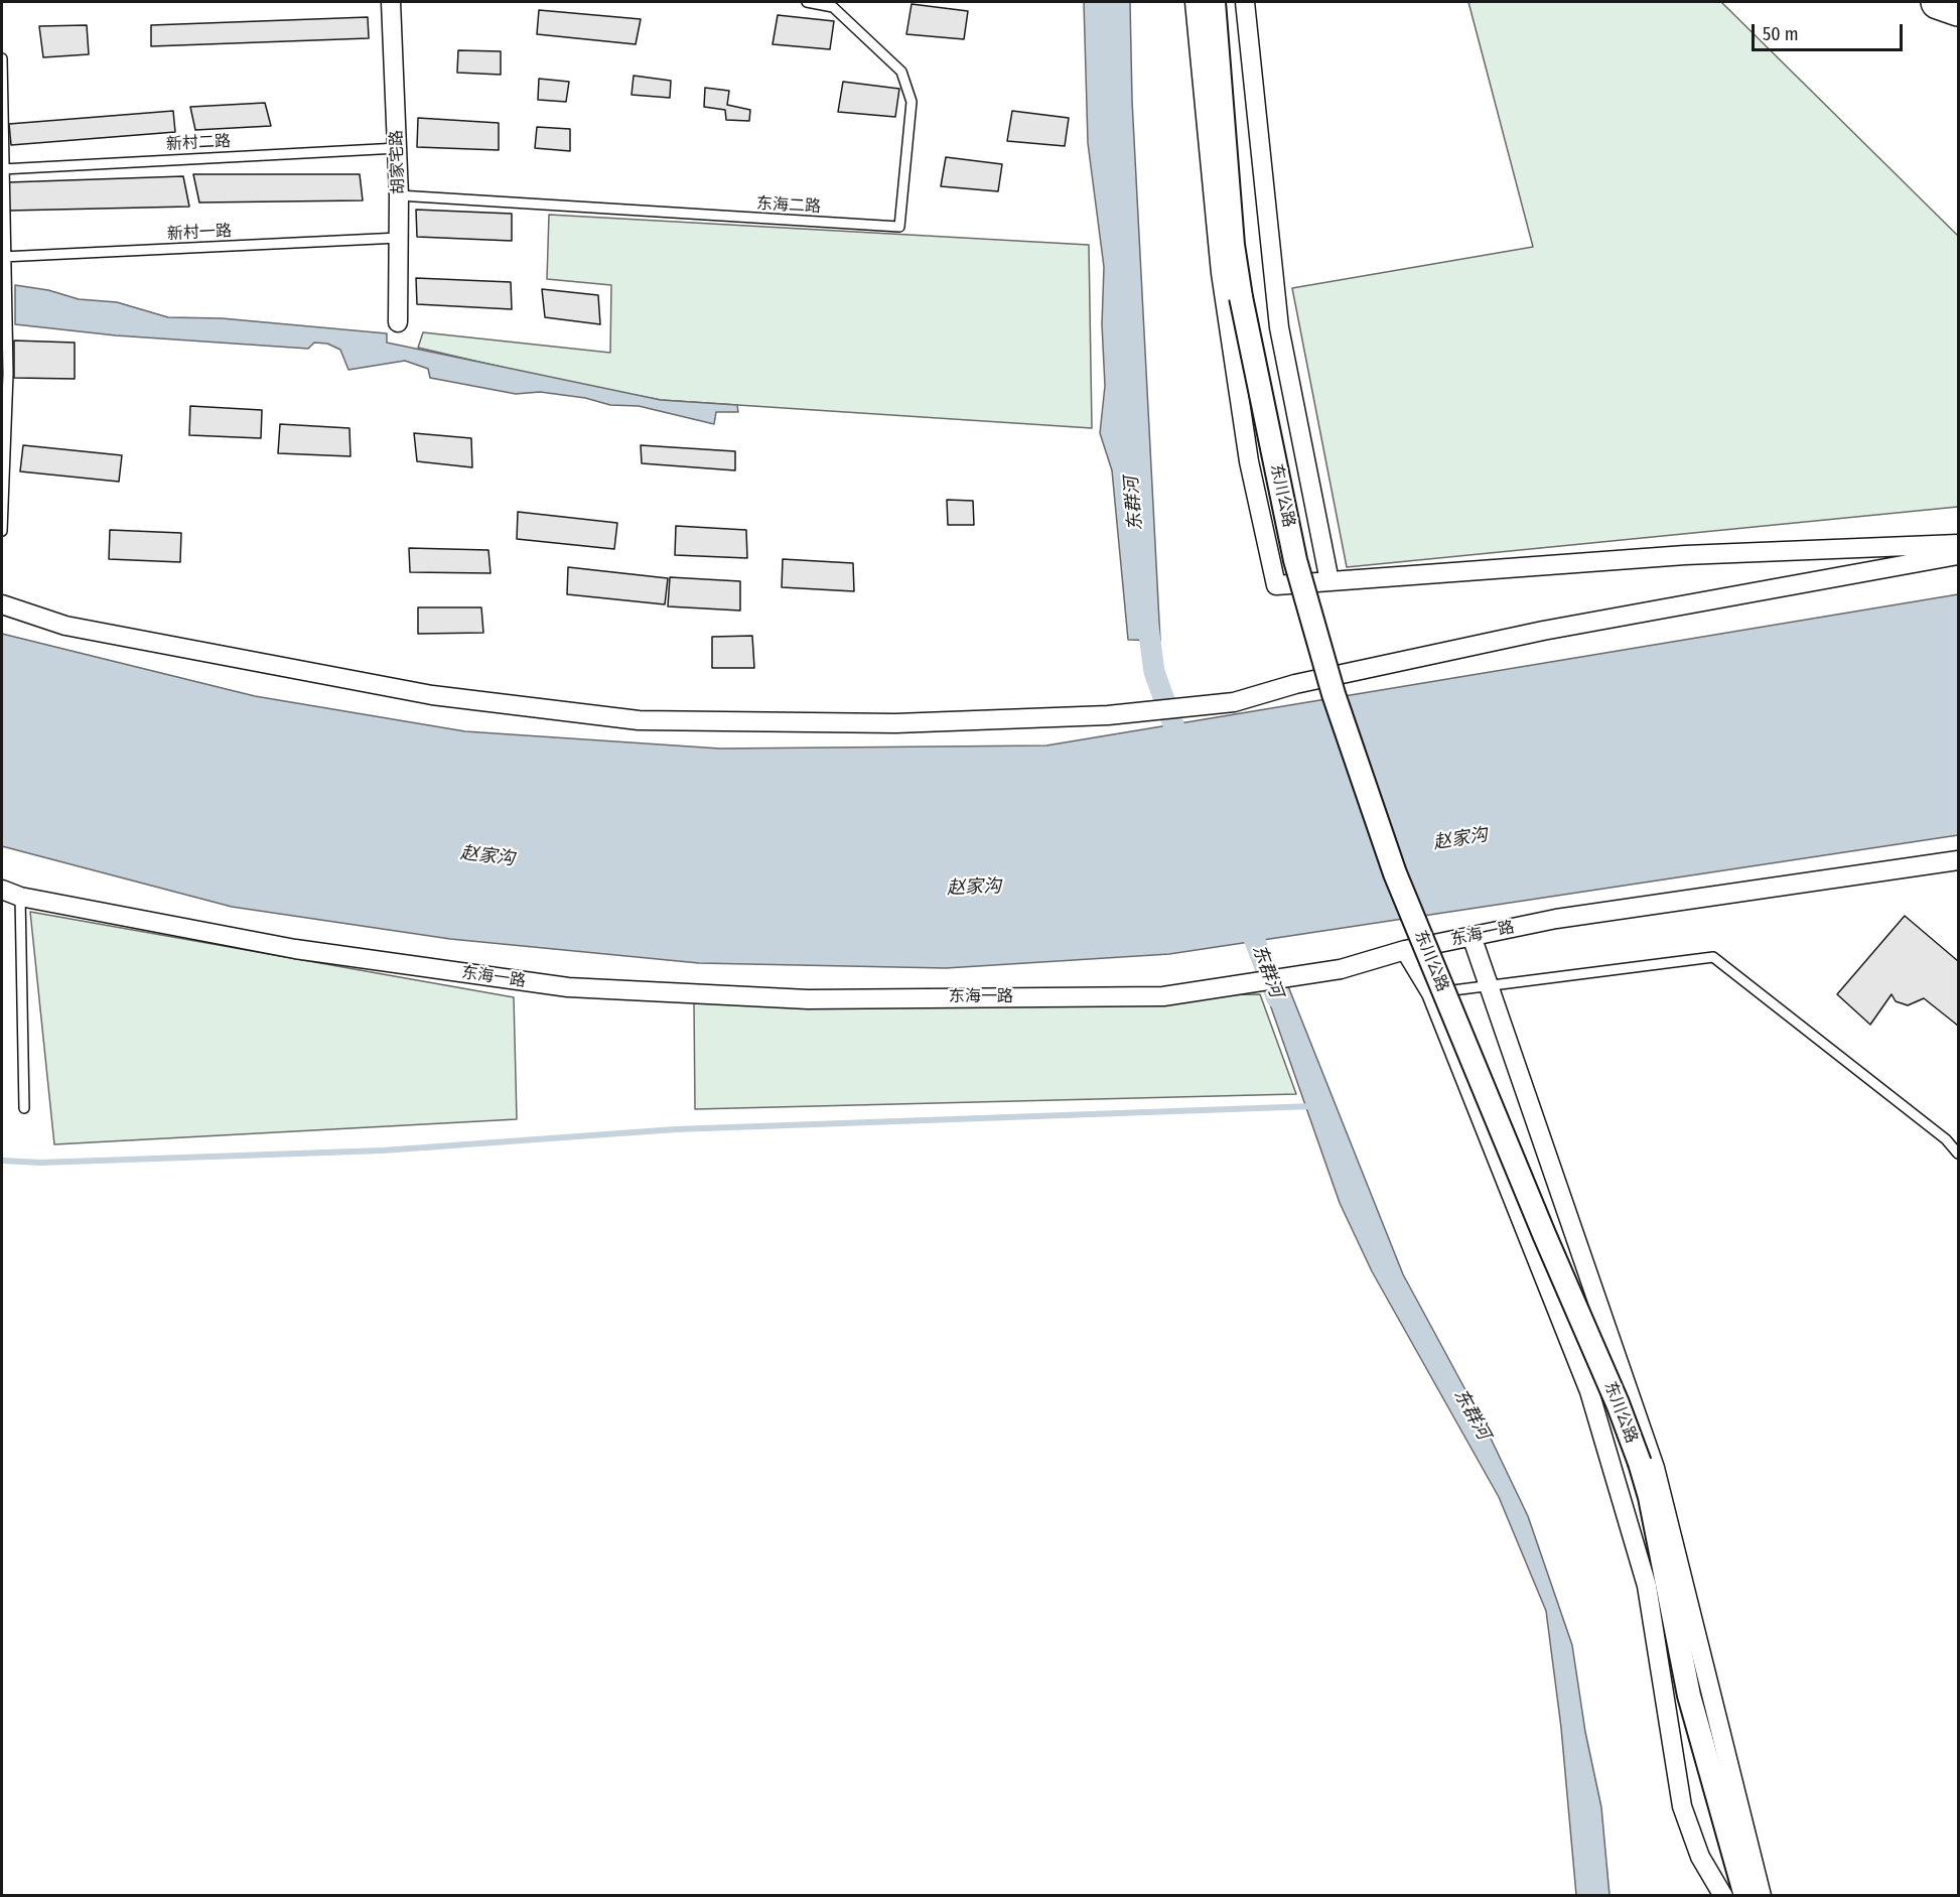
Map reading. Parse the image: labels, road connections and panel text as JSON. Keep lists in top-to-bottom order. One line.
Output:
{"streets":{"street":["胡家宅路","东川公路","东海一路"],"lane":["新村二路","东海二路","新村一路"]},"crossings":[["新村二路","胡家宅路"],["胡家宅路","东海二路"],["胡家宅路","新村一路"]],"water":["东群河","赵家沟"],"scale_bar":"50 m"}
